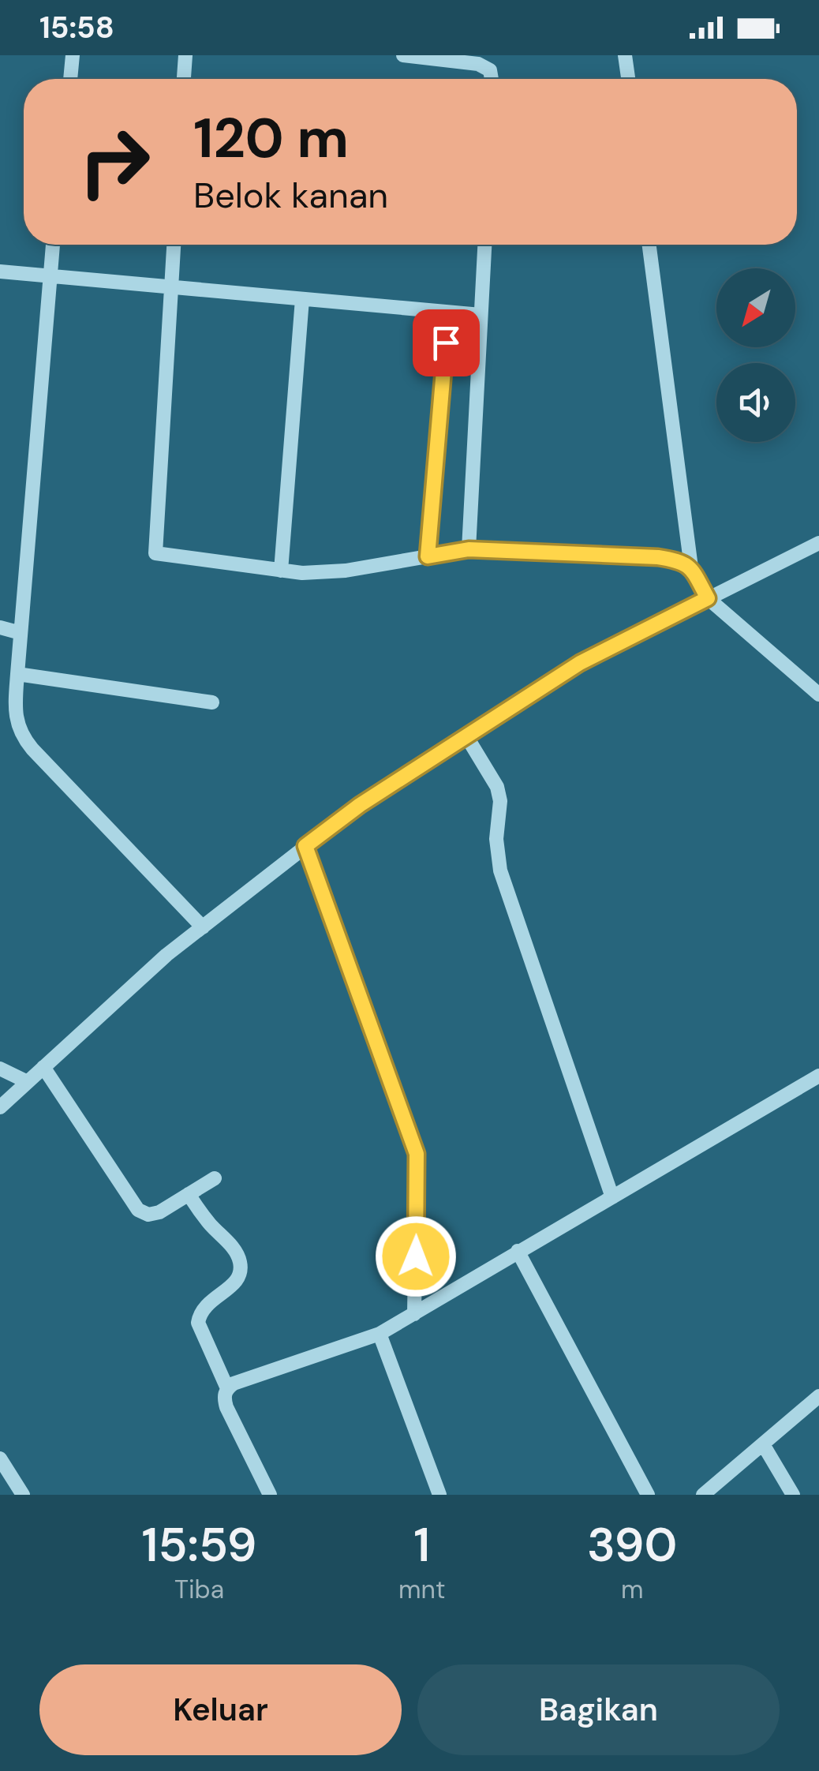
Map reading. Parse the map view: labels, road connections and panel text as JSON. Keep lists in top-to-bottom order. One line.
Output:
{"north":"bottom left","page":{"status":"15:58","turn":["120 m","Belok kanan"],"eta":["15:59","Tiba","1","mnt","390","m"],"buttons":["Keluar","Bagikan"]}}
